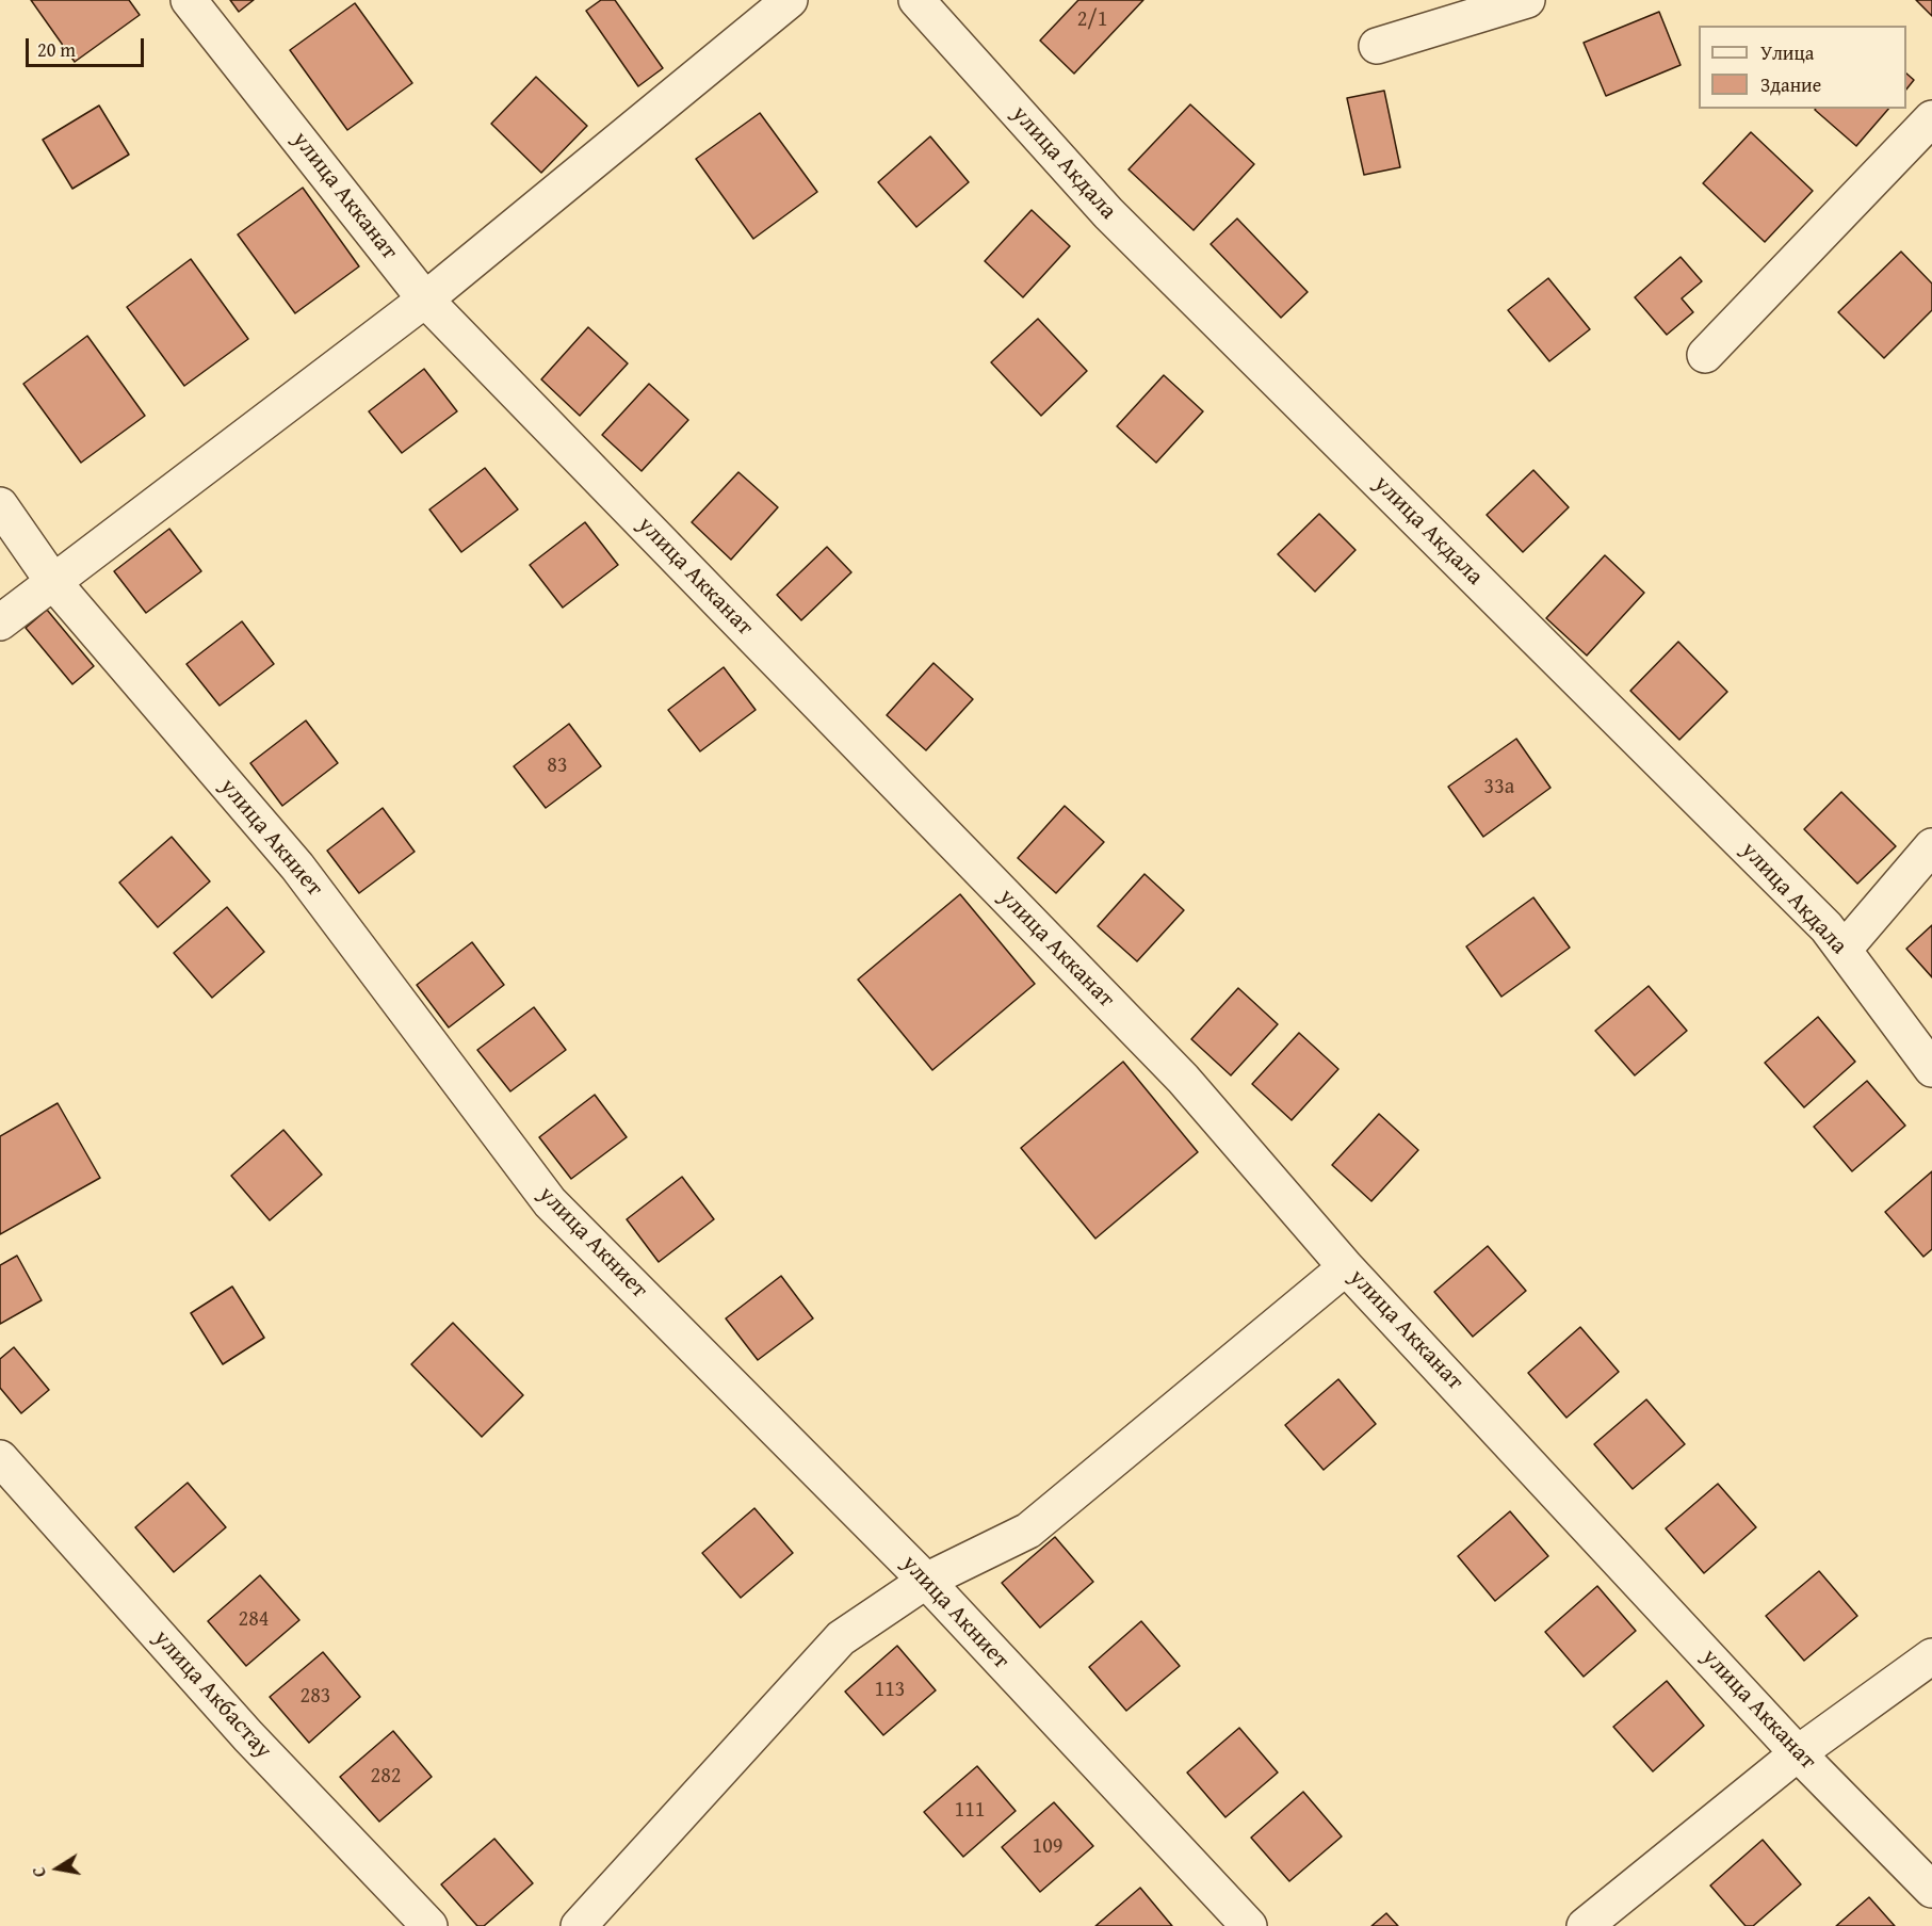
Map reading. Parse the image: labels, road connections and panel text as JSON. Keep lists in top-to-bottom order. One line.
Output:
{"streets":{"street":["улица Акдала","улица Акканат","улица Акниет","улица Акбастау"]},"house_numbers":["2/1","83","33а","284","113","283","282","111","109"],"legend":["Улица","Здание"],"scale_bar":"20 m","north":"left"}
